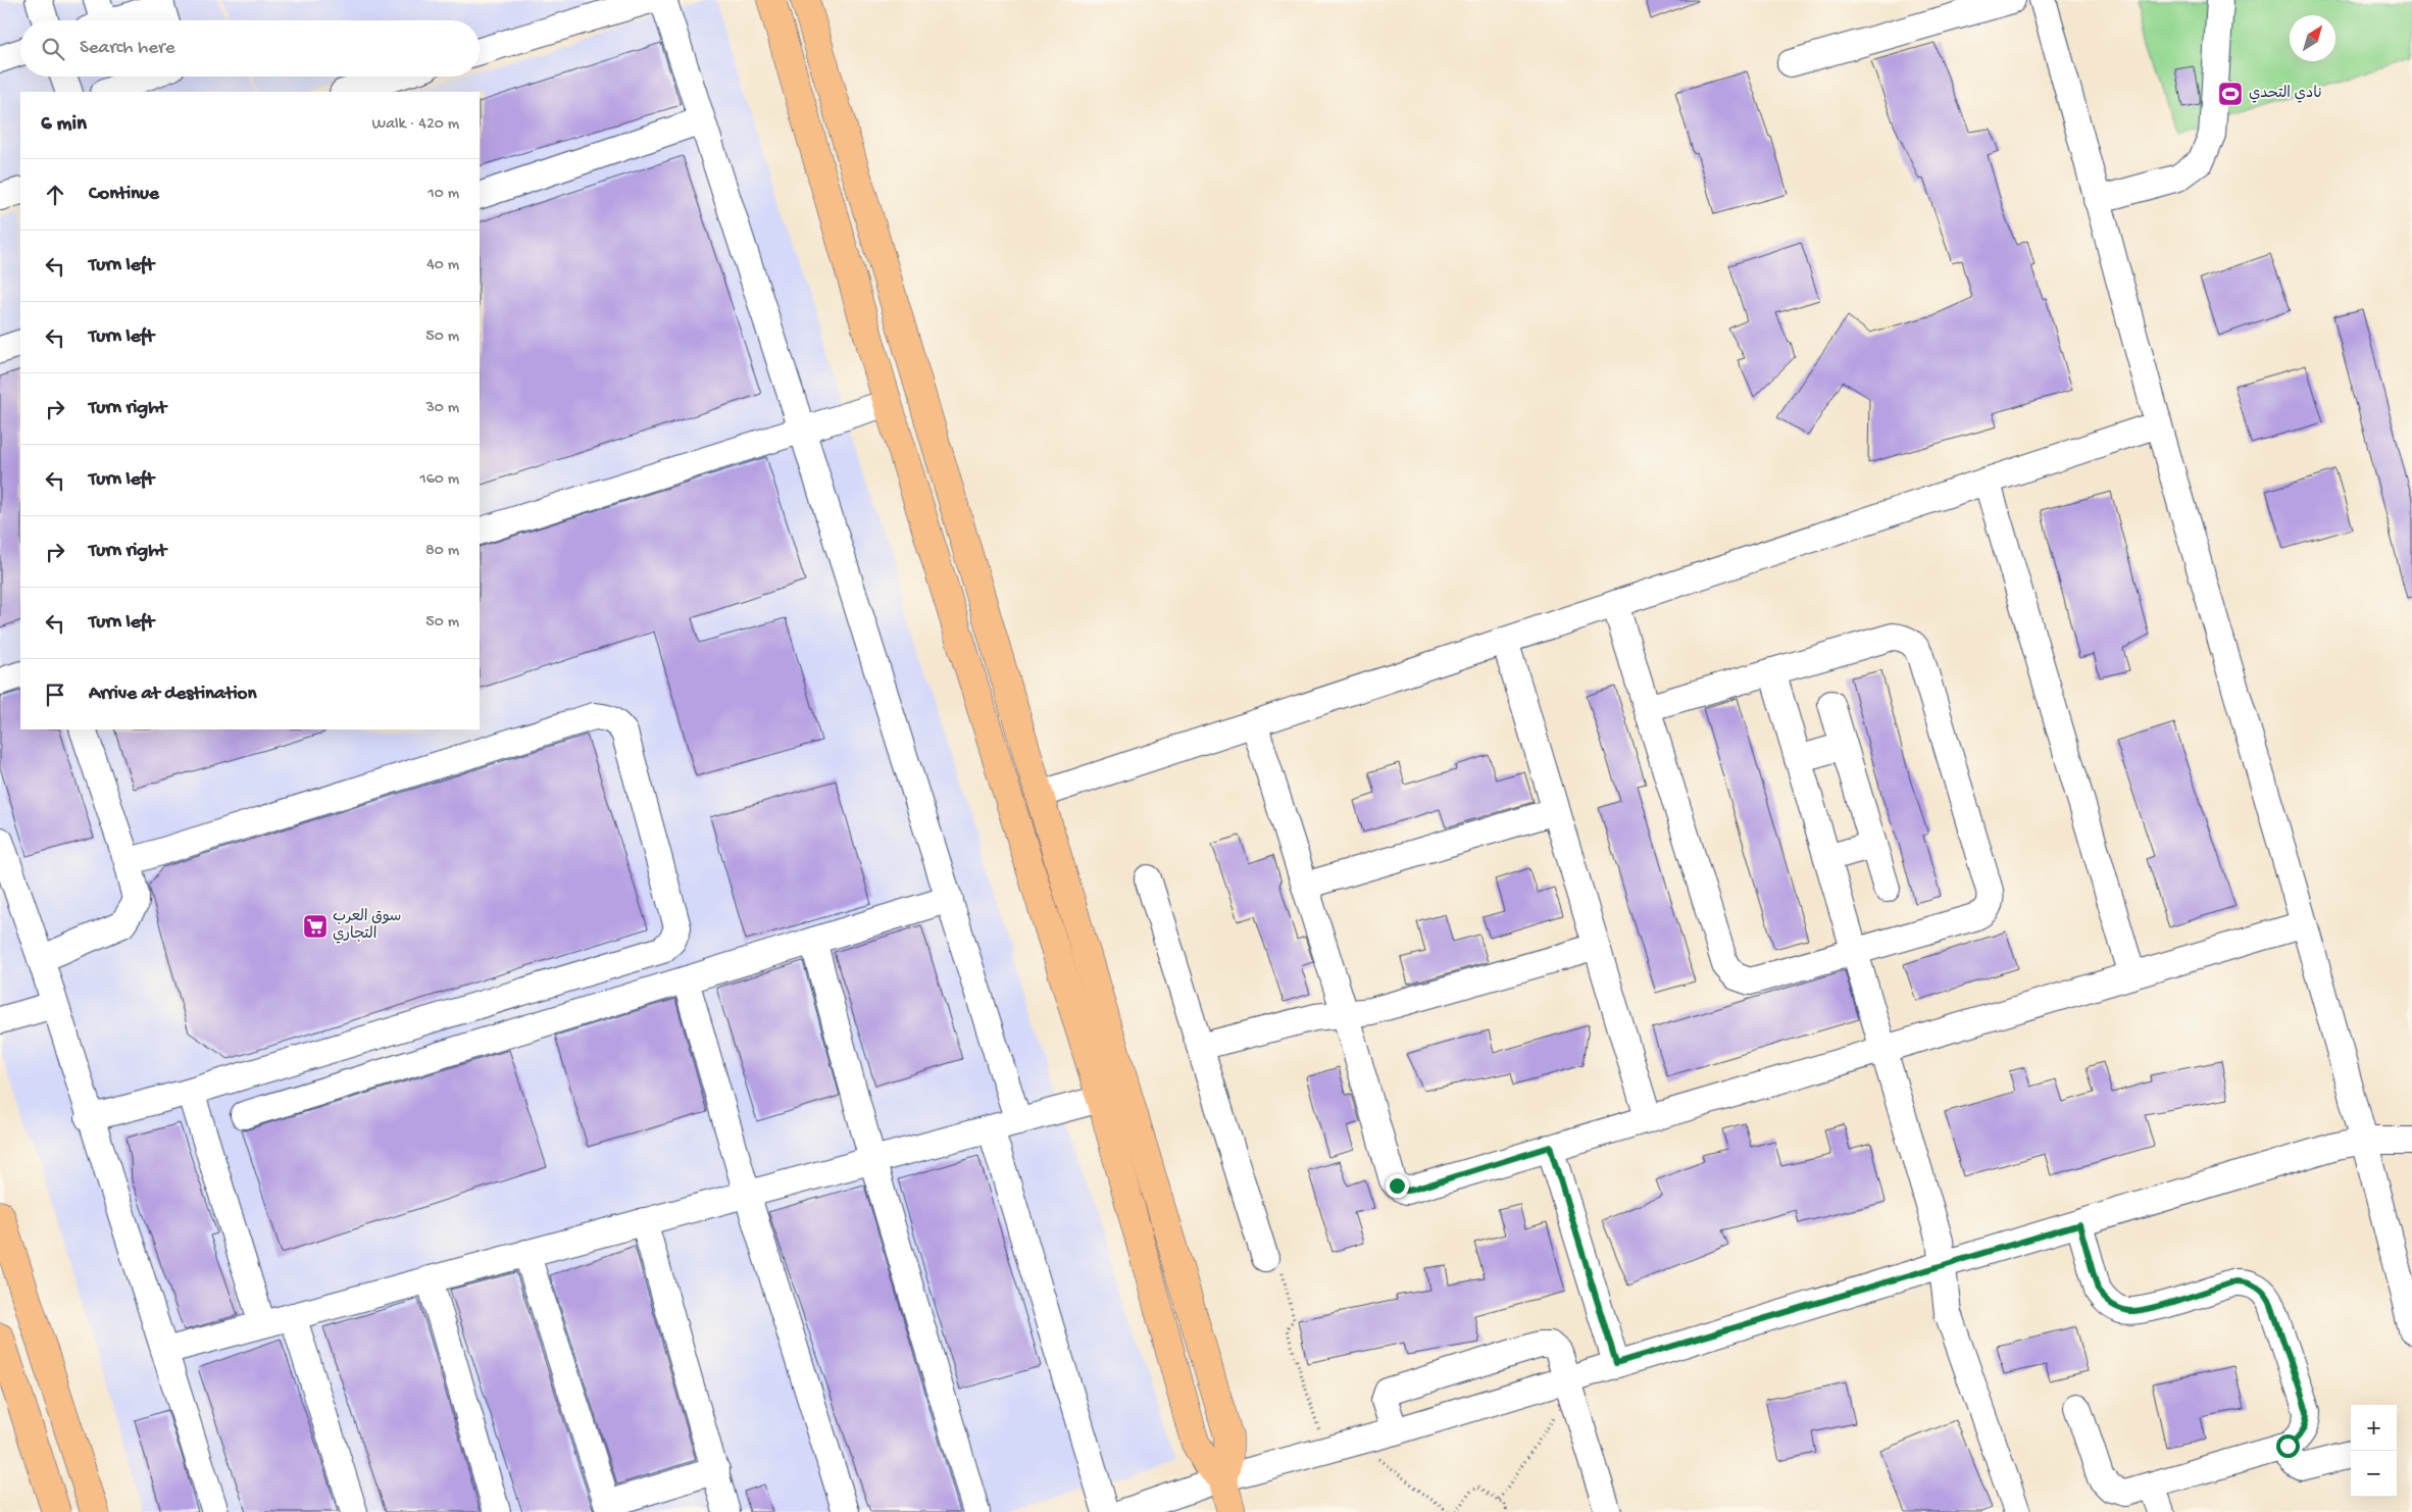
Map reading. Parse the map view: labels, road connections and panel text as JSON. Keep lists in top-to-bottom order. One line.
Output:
{"places":{"sports":["نادي التحدي"],"supermarket":["سوق العرب التجاري"]},"north":"top right","page":{"search":"Search here","heading":["6 min","Walk · 420 m"],"list":[["Continue","10 m"],["Turn left","40 m"],["Turn left","50 m"],["Turn right","30 m"],["Turn left","160 m"],["Turn right","80 m"],["Turn left","50 m"],"Arrive at destination"],"map_buttons":["+","−"]}}
